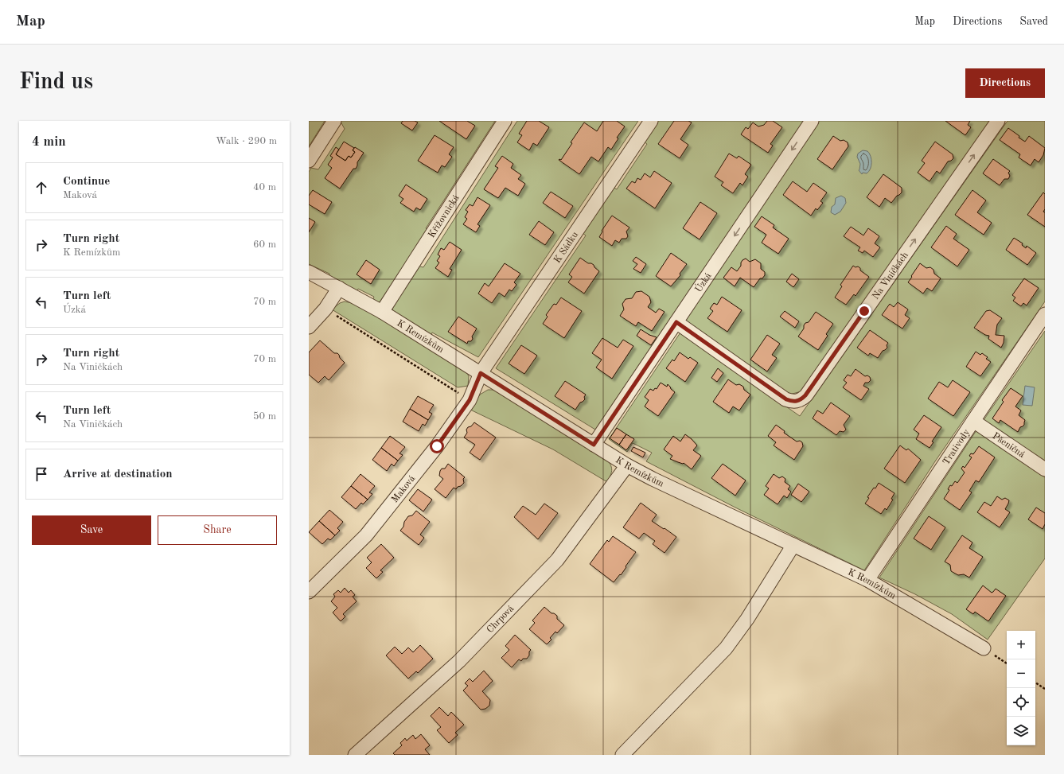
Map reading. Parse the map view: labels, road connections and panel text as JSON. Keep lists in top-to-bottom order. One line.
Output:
{"streets":{"street":["Křížovnická","K Sádku","Na Viničkách","Úzká","K Remízkům","Pšeničná","Trativody","Maková","Chrpová"]},"crossings":[["Křížovnická","K Remízkům"],["K Sádku","K Remízkům"],["K Sádku","Maková"],["Na Viničkách","Úzká"],["Úzká","K Remízkům"],["K Remízkům","Trativody"],["K Remízkům","Maková"],["K Remízkům","Chrpová"],["Pšeničná","Trativody"]],"one_way":["Úzká"],"page":{"header":"Map","nav":["Map","Directions","Saved"],"buttons":["Directions",["Save","Share"]],"title":"Find us","heading":["4 min","Walk · 290 m"],"list":[["Continue","Maková","40 m"],["Turn right","K Remízkům","60 m"],["Turn left","Úzká","70 m"],["Turn right","Na Viničkách","70 m"],["Turn left","Na Viničkách","50 m"],"Arrive at destination"],"map_buttons":["+","−"]}}
